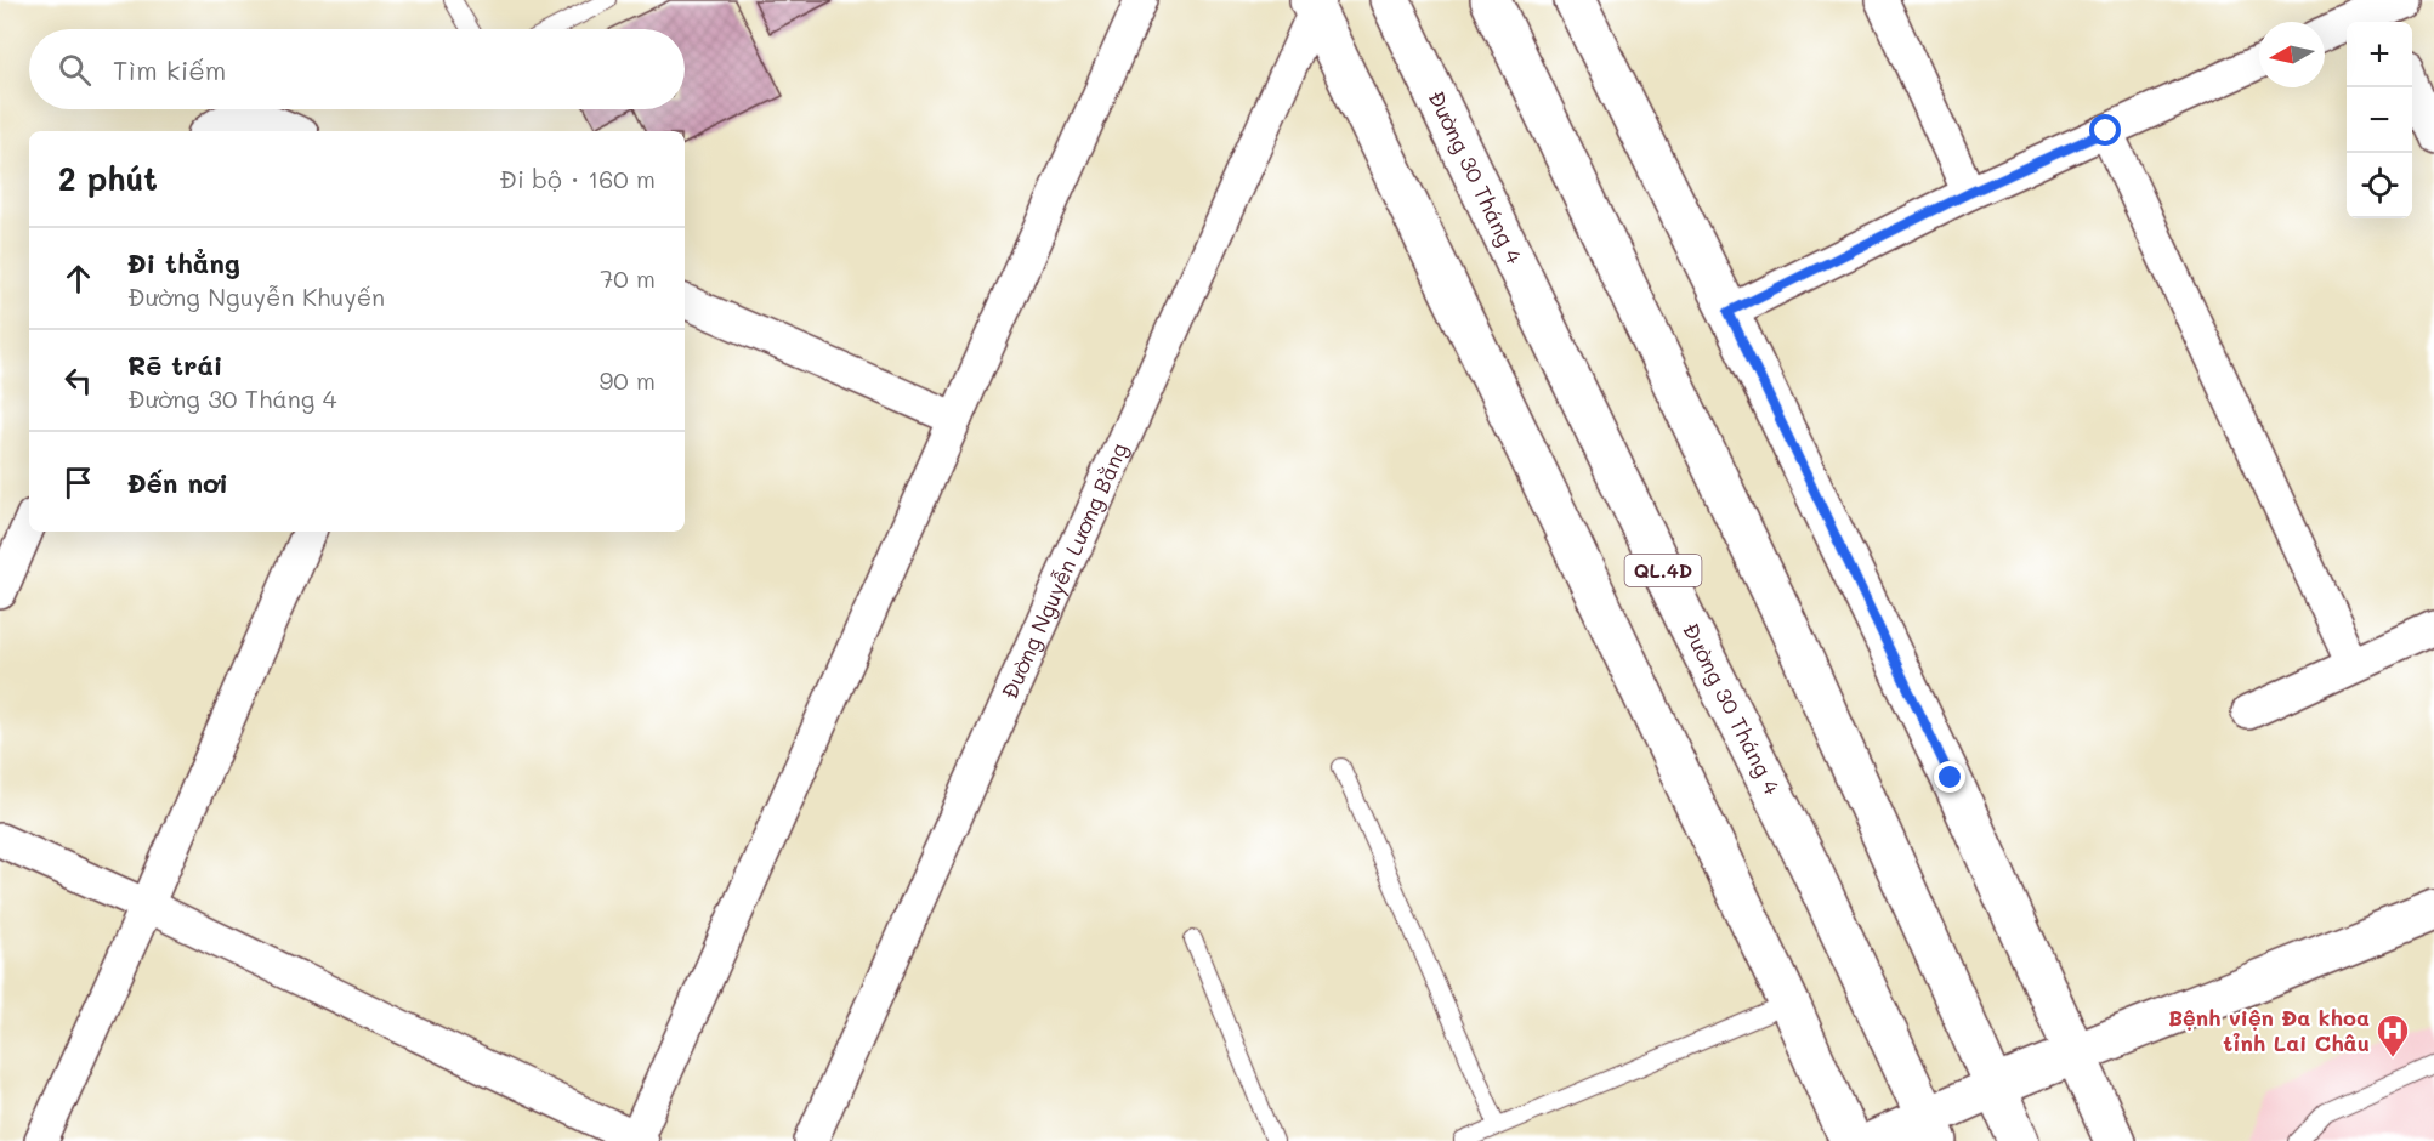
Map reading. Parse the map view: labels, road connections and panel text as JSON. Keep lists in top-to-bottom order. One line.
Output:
{"streets":{"main road":["Đường 30 Tháng 4","QL.4D"],"street":["Đường Nguyễn Lương Bằng"]},"crossings":[["Đường Nguyễn Lương Bằng","QL.4D"]],"places":{"hospital":["Bệnh viện Đa khoa tỉnh Lai Châu"]},"north":"left","page":{"map_buttons":["+","−"],"search":"Tìm kiếm","heading":["2 phút","Đi bộ · 160 m"],"list":[["Đi thẳng","Đường Nguyễn Khuyến","70 m"],["Rẽ trái","Đường 30 Tháng 4","90 m"],"Đến nơi"]}}
